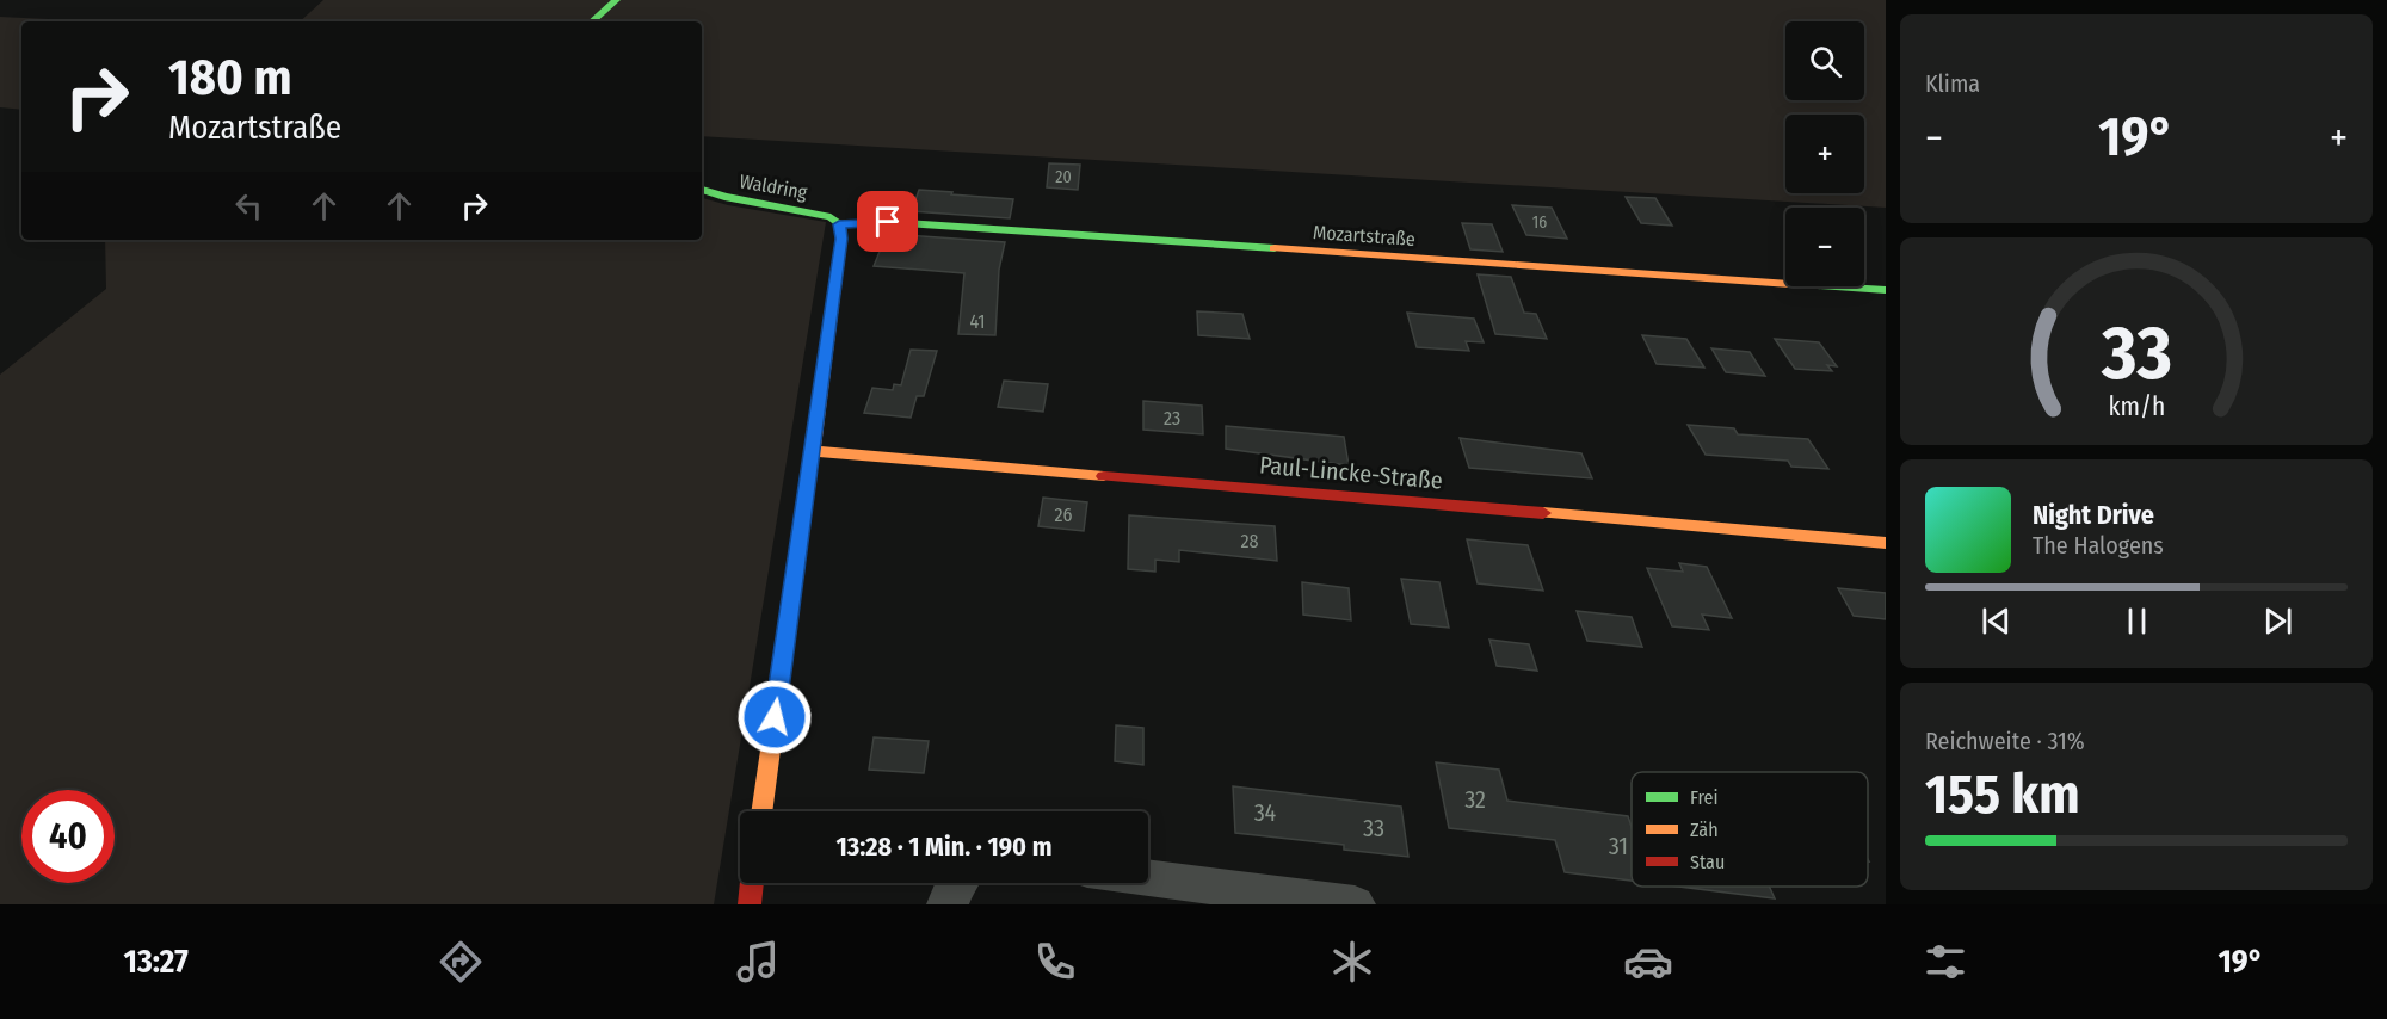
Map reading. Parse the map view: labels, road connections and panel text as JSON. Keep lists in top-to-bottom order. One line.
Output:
{"streets":{"street":["Waldring","Mozartstraße","Paul-Lincke-Straße"]},"crossings":[["Waldring","Mozartstraße"]],"house_numbers":["20","16","41","23","26","28","32","34","33","31"],"legend":["Frei","Zäh","Stau"],"page":{"tile":["Klima",["Reichweite · 31%","155 km"]],"map_buttons":["+","−"],"turn":["180 m","Mozartstraße"],"heat":["−","19°","+"],"song":["Night Drive","The Halogens"],"limit":"40","trip":"13:28 · 1 Min. · 190 m","tabs":["13:27","19°"],"gauge":["33","km/h"]}}
